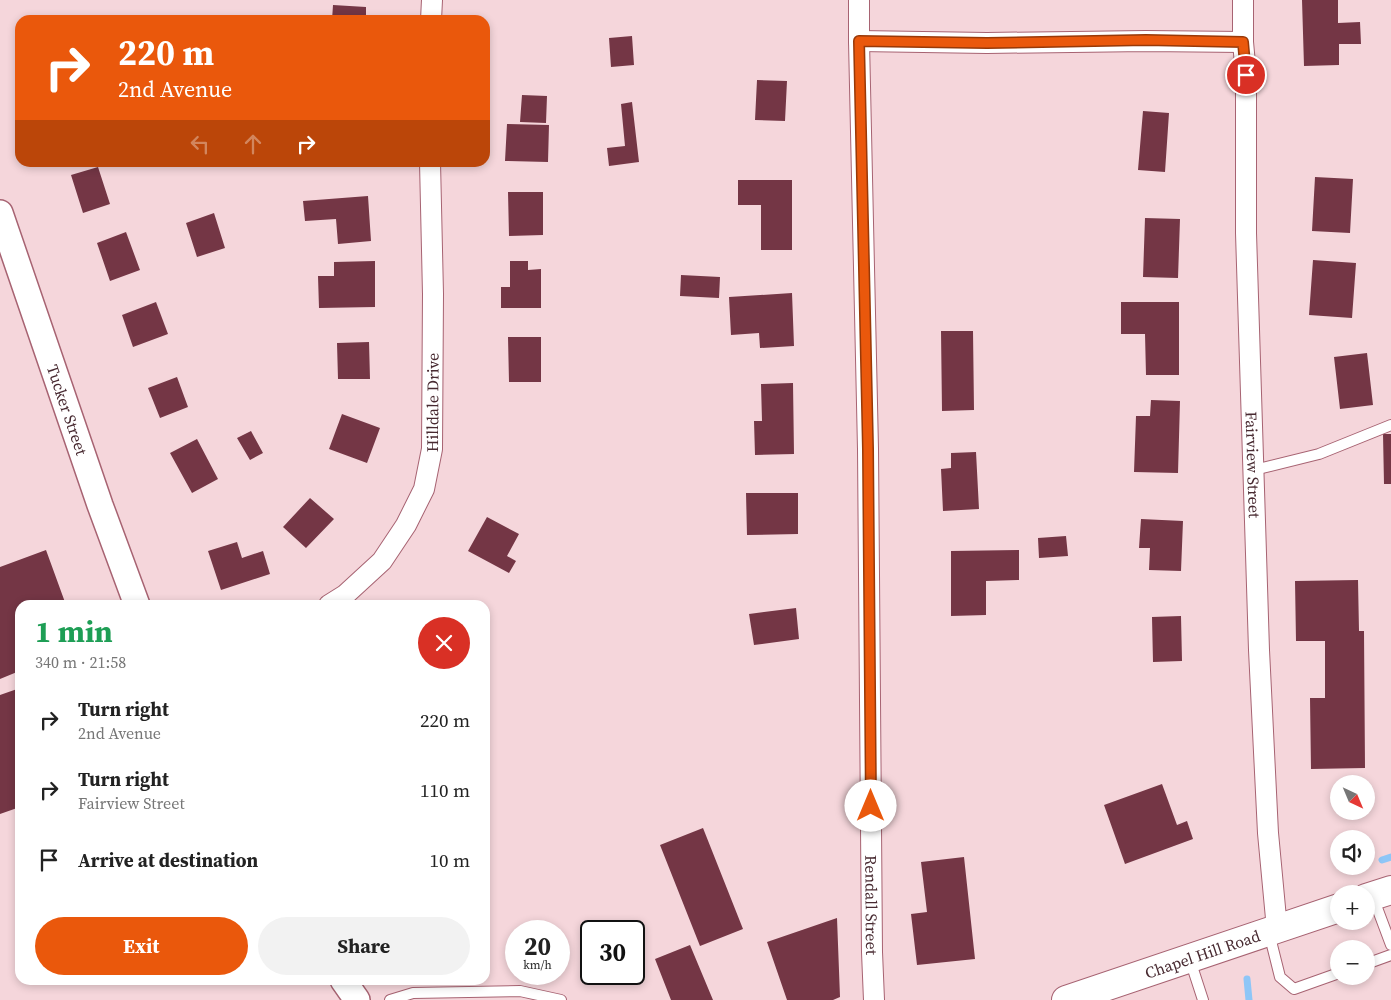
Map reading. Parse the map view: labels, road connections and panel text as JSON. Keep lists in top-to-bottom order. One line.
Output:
{"streets":{"main road":["Chapel Hill Road"],"street":["Hilldale Drive","Tucker Street","Fairview Street","Rendall Street"]},"crossings":[["Fairview Street","Chapel Hill Road"]],"north":"bottom right","page":{"turn":["220 m","2nd Avenue"],"heading":["1 min","340 m · 21:58"],"list":[{"name":"Turn right","note":"2nd Avenue","value":"220 m"},{"name":"Turn right","note":"Fairview Street","value":"110 m"},{"name":"Arrive at destination","value":"10 m"}],"map_buttons":["+","−"],"buttons":["Exit","Share"],"speed":"20 km/h","limit":"30"}}
